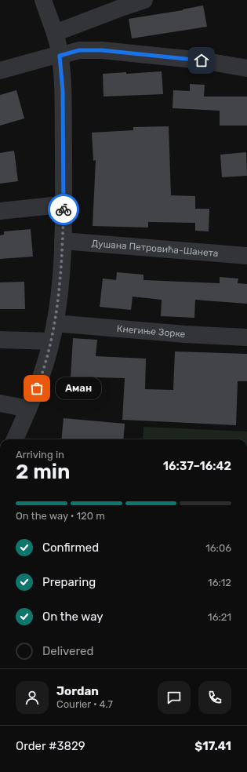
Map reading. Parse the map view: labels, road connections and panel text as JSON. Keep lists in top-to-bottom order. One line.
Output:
{"streets":{"street":["Душана Петровића-Шанета","Кнегиње Зорке"]},"places":["Аман"],"page":{"bubble":"Аман","heading":["2 min","Arriving in","16:37–16:42"],"panel":["Jordan","Courier · 4.7","Order #3829","$17.41"],"bar":"On the way · 120 m","list":[["Confirmed","16:06"],["Preparing","16:12"],["On the way","16:21"],"Delivered"]}}
